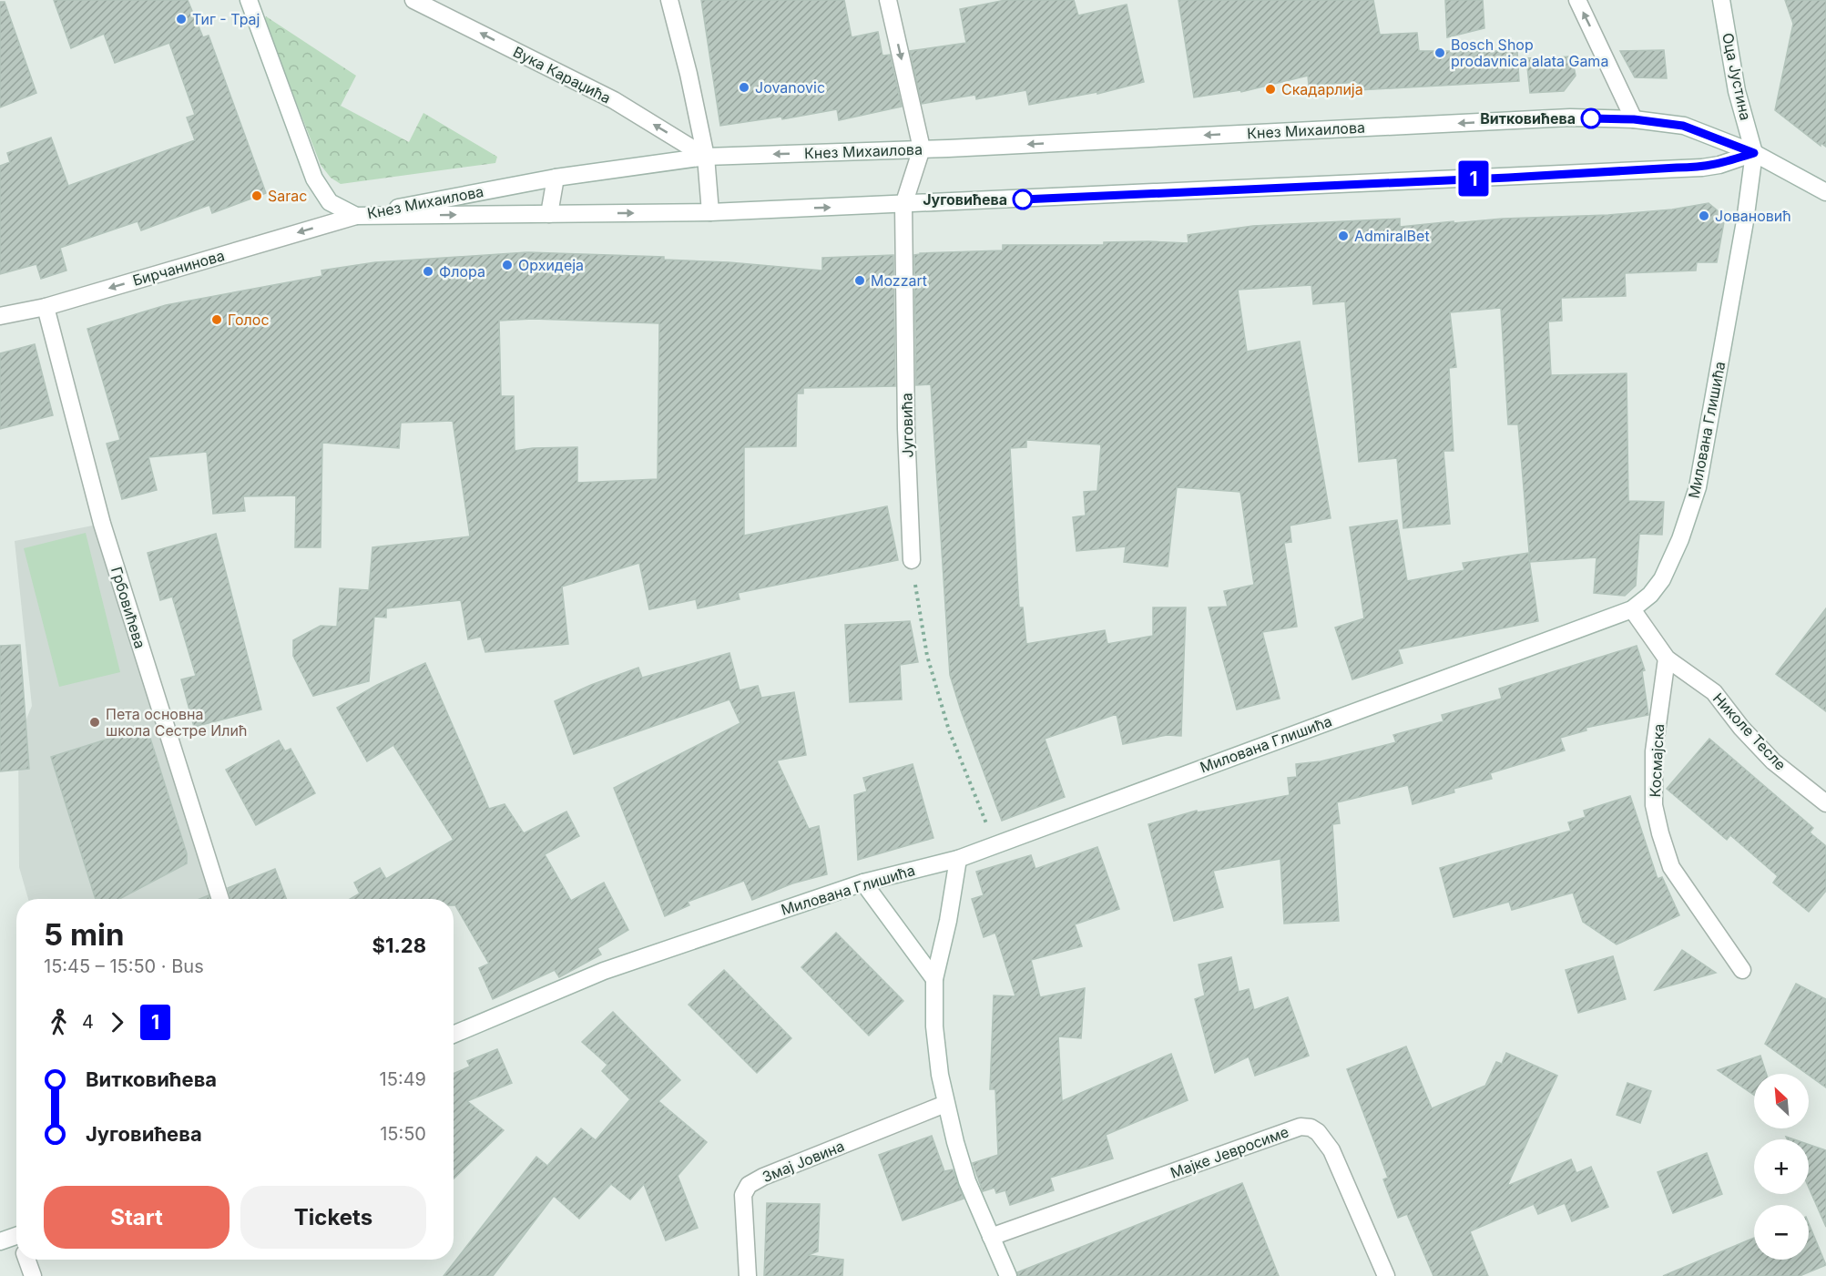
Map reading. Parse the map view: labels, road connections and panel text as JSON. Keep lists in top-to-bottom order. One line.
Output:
{"streets":{"street":["Вука Караџића","Оца Јустина","Кнез Михаилова","Бирчанинова","Југовића","Милована Глишића","Грбовићева","Николе Тесле","Космајска","Мајке Јевросиме","Змај Јовина"]},"crossings":[["Вука Караџића","Кнез Михаилова"],["Оца Јустина","Кнез Михаилова"],["Оца Јустина","Милована Глишића"],["Кнез Михаилова","Бирчанинова"],["Кнез Михаилова","Југовића"],["Кнез Михаилова","Милована Глишића"],["Бирчанинова","Грбовићева"],["Милована Глишића","Николе Тесле"],["Николе Тесле","Космајска"]],"one_way":["Вука Караџића","Бирчанинова"],"places":["Тиг - Трај","Bosch Shop prodavnica alata Gama","Jovanovic","Скадарлија","Витковићева","Sarac","Југовићева","Јовановић","AdmiralBet","Орхидеја","Флора","Mozzart","Голос","Пета основна школа Сестре Илић"],"lines":["bus line 1"],"north":"top left","page":{"on_map":"1","heading":["5 min","15:45 – 15:50 · Bus","$1.28"],"legs":["4","1"],"list":[{"name":"Витковићева","value":"15:49"},{"name":"Југовићева","value":"15:50"}],"map_buttons":["+","−"],"buttons":["Start","Tickets"]}}
